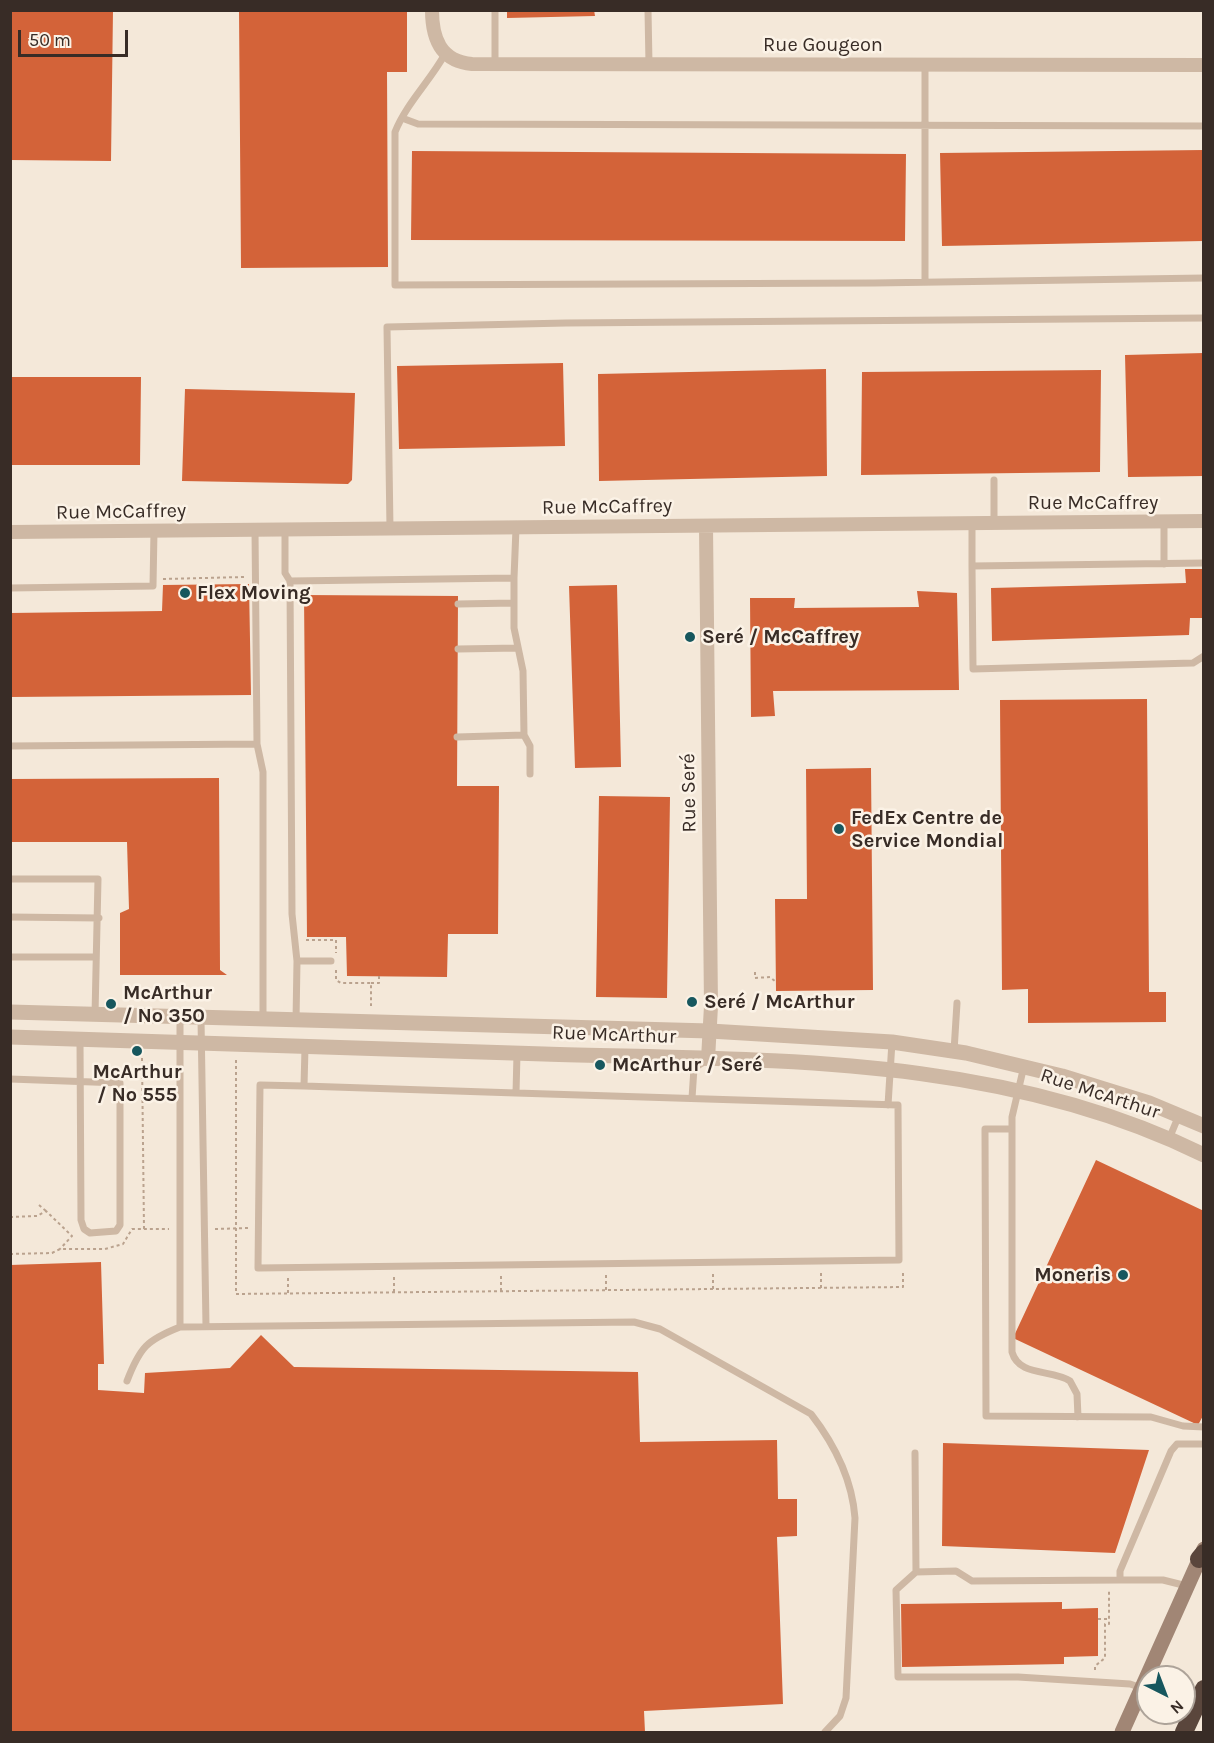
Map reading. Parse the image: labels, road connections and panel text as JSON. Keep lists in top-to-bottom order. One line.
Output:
{"streets":{"street":["Rue Gougeon","Rue McCaffrey","Rue Seré","Rue McArthur"]},"crossings":[["Rue McCaffrey","Rue Seré"],["Rue Seré","Rue McArthur"]],"places":["Flex Moving","Seré / McCaffrey","FedEx Centre de Service Mondial","Seré / McArthur","McArthur / No 350","McArthur / No 555","McArthur / Seré","Moneris"],"scale_bar":"50 m","north":"bottom right"}
